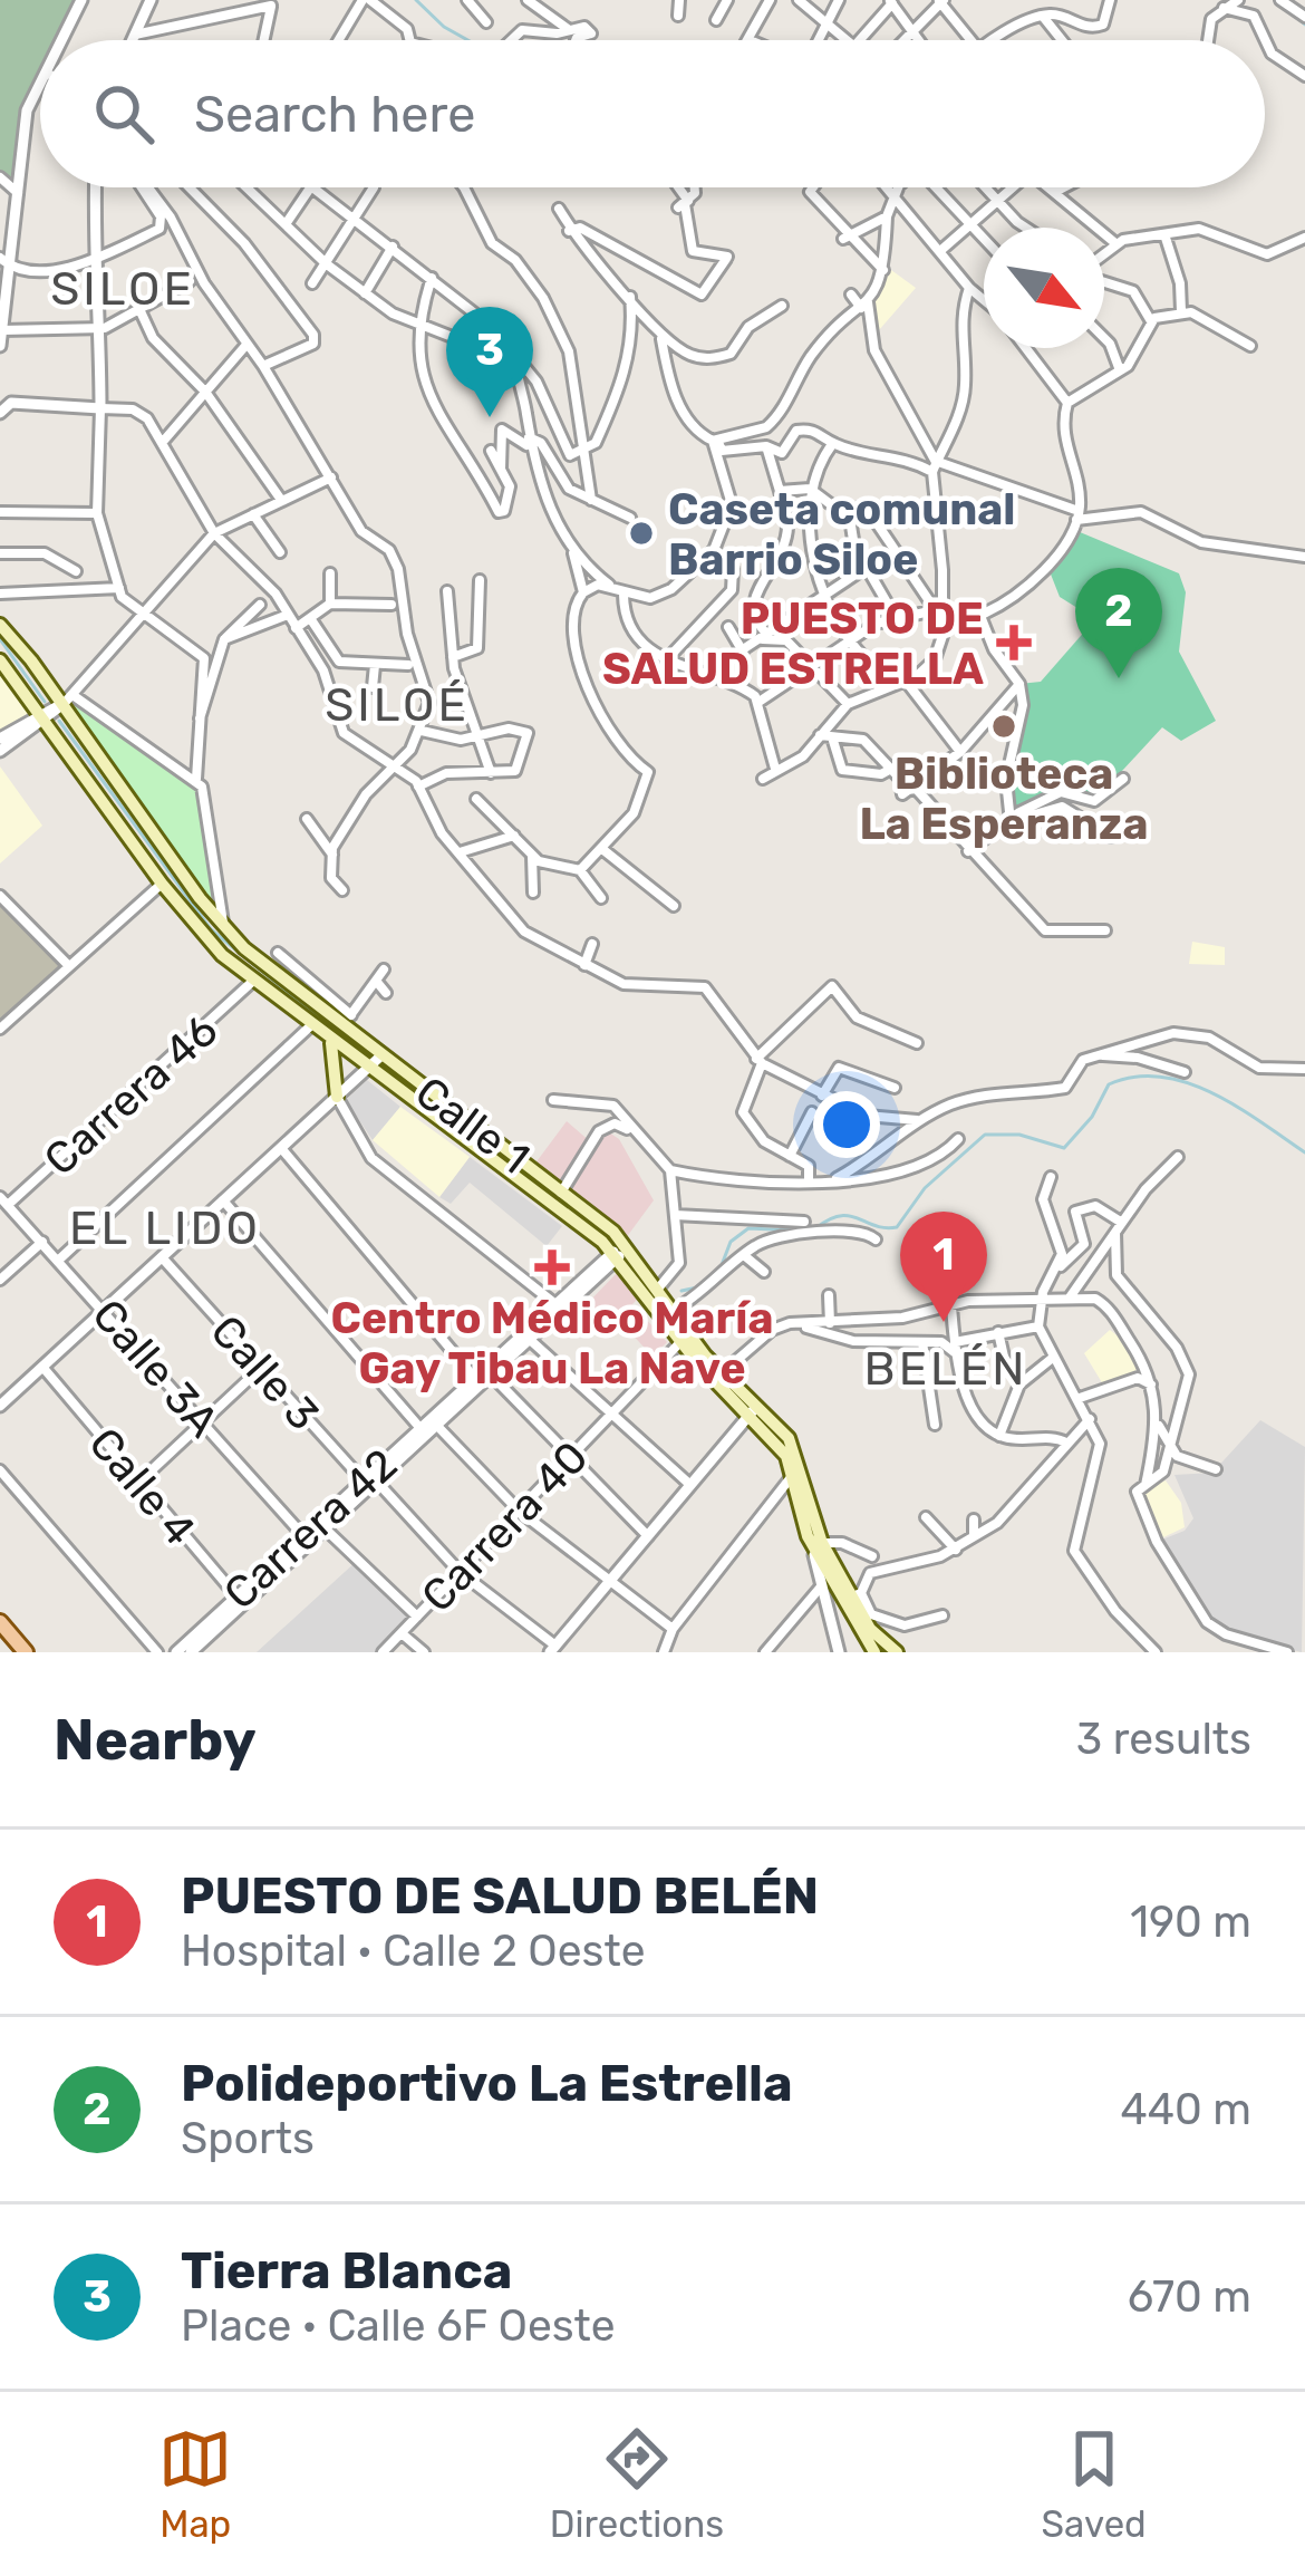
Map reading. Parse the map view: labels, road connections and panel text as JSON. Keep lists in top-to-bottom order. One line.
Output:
{"streets":{"main road":["Calle 1"],"street":["Carrera 46","Calle 3A","Calle 3","Calle 4","Carrera 40","Carrera 42"]},"crossings":[["Carrera 46","Calle 1"],["Carrera 46","Calle 3A"],["Calle 1","Carrera 40"],["Calle 1","Carrera 42"],["Calle 3A","Carrera 42"],["Calle 3","Carrera 40"],["Calle 3","Carrera 42"],["Calle 4","Carrera 42"]],"districts":["SILOE","SILOÉ","EL LIDO","BELÉN"],"places":{"other":["Caseta comunal Barrio Siloe","Biblioteca La Esperanza"],"health":["PUESTO DE SALUD ESTRELLA","Centro Médico María Gay Tibau La Nave"]},"north":"bottom right","page":{"search":"Search here","pins":["3","2","1"],"heading":["Nearby","3 results"],"list":[{"mark":"1","name":"PUESTO DE SALUD BELÉN","note":"Hospital · Calle 2 Oeste","value":"190 m"},{"mark":"2","name":"Polideportivo La Estrella","note":"Sports","value":"440 m"},{"mark":"3","name":"Tierra Blanca","note":"Place · Calle 6F Oeste","value":"670 m"}],"nav":["Map","Directions","Saved"]}}
